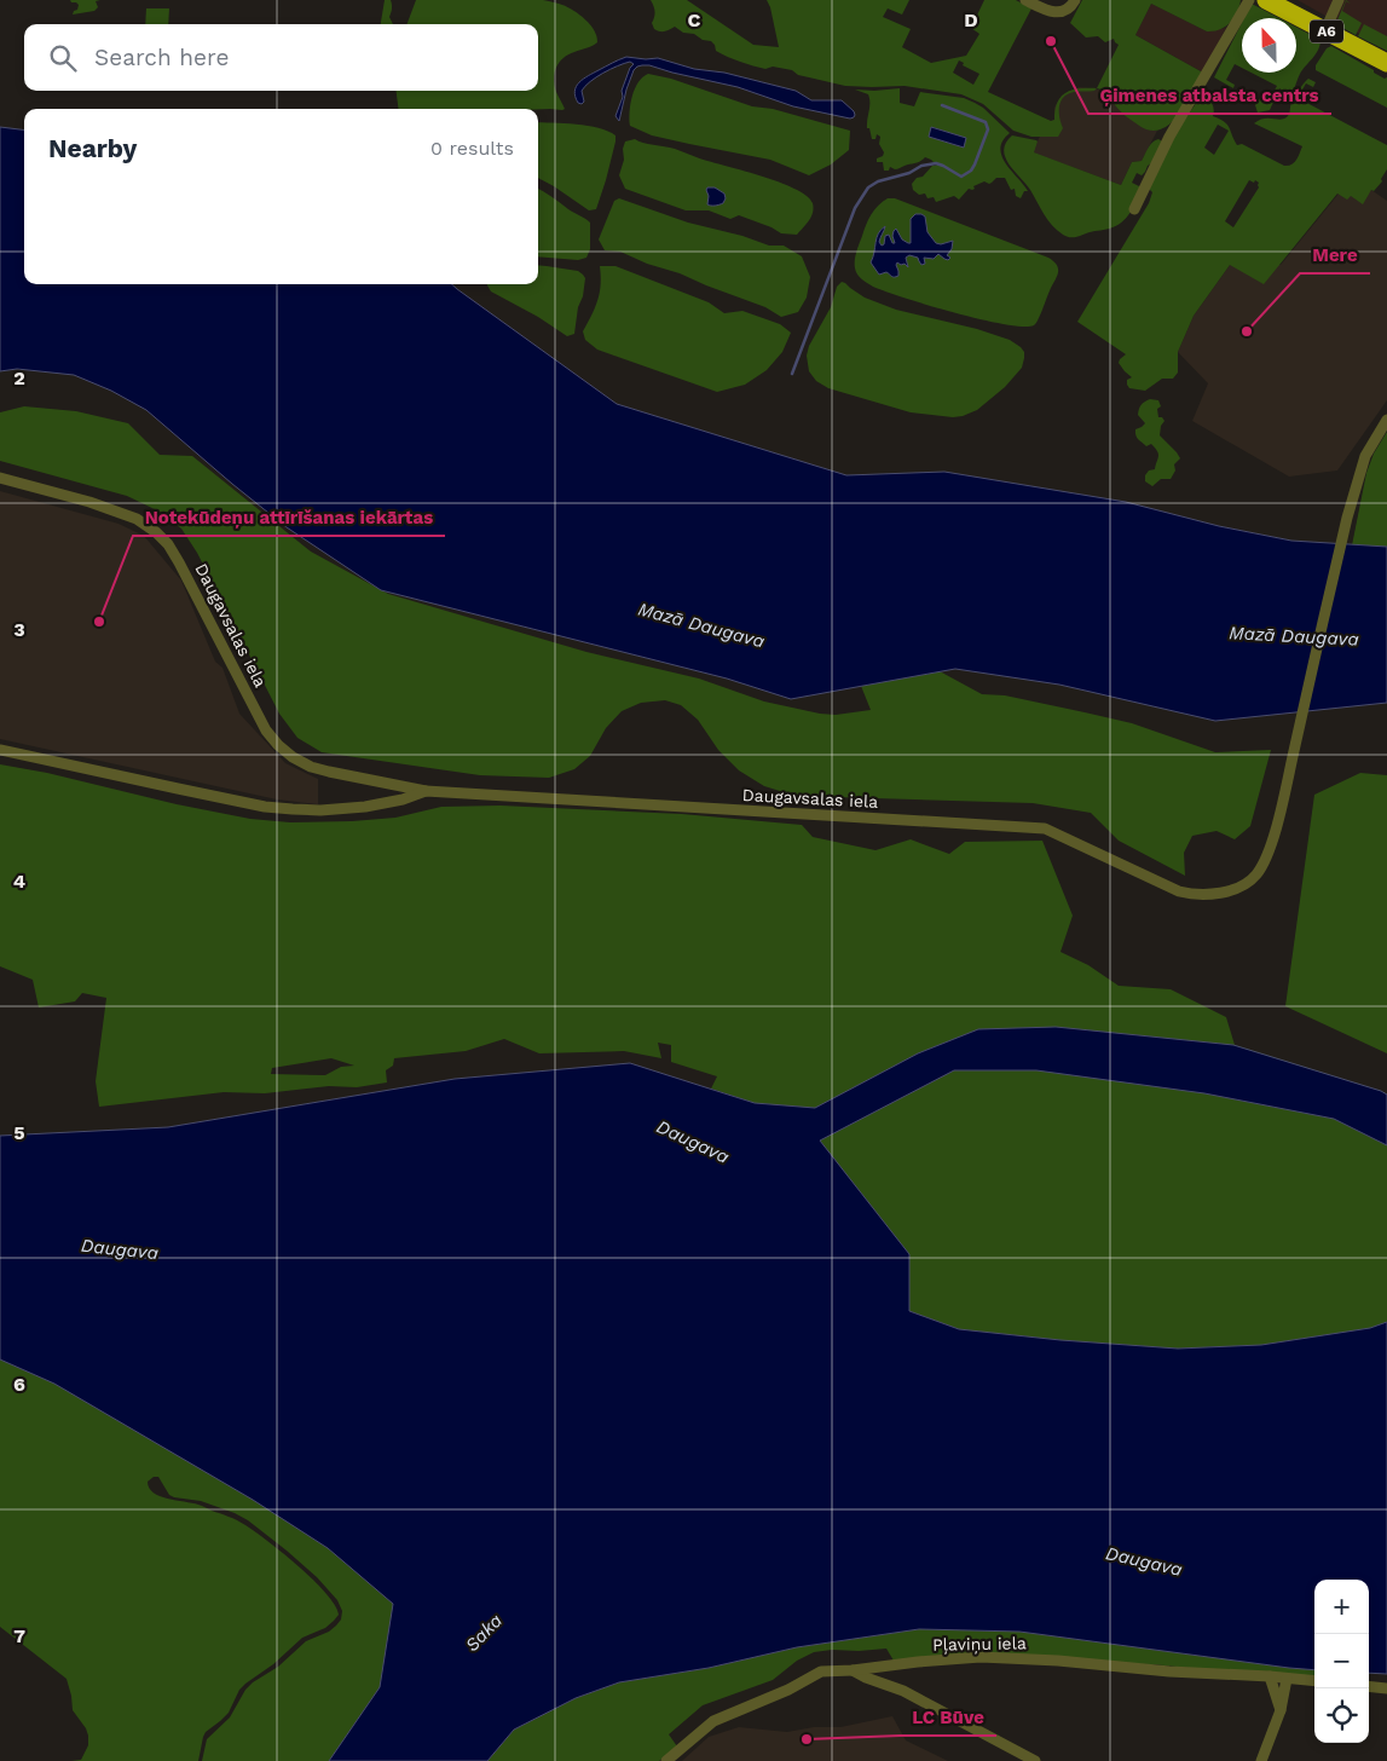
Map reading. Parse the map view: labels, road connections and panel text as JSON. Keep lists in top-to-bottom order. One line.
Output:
{"streets":{"highway":["A6"],"street":["Daugavsalas iela","Pļaviņu iela"]},"water":["Mazā Daugava","Daugava","Saka"],"places":["Ģimenes atbalsta centrs","Mere","Notekūdeņu attīrīšanas iekārtas","LC Būve"],"north":"top","page":{"search":"Search here","heading":["Nearby","0 results"],"map_buttons":["+","−"]},"grid":{"columns":["C","D"],"rows":["2","3","4","5","6","7"]}}
